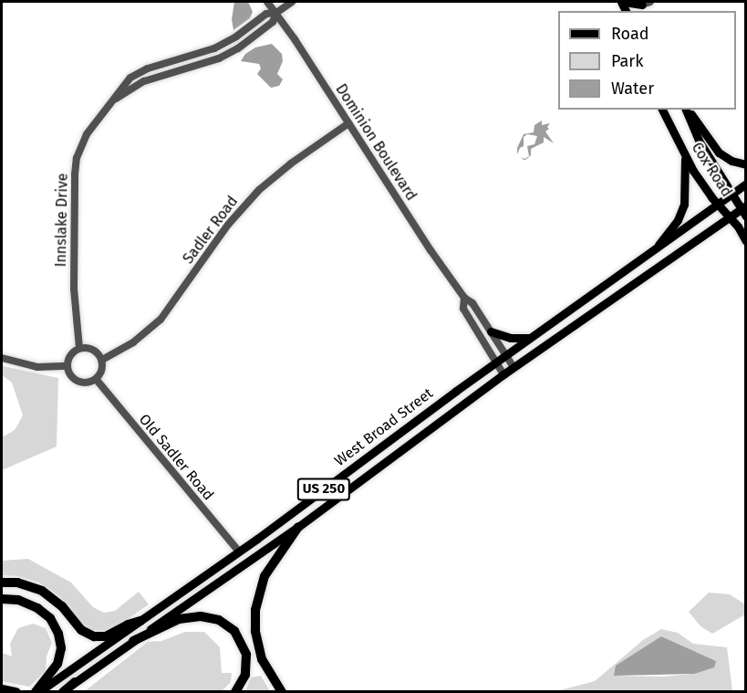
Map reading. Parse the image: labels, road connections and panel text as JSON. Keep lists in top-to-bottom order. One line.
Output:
{"streets":{"main road":["Cox Road","West Broad Street","US 250"],"street":["Dominion Boulevard","Innslake Drive","Sadler Road","Old Sadler Road"]},"crossings":[["Dominion Boulevard","Innslake Drive"],["Dominion Boulevard","Sadler Road"],["Dominion Boulevard","West Broad Street"],["Cox Road","West Broad Street"],["Innslake Drive","Sadler Road"],["Innslake Drive","Old Sadler Road"],["Sadler Road","Old Sadler Road"],["West Broad Street","Old Sadler Road"]],"legend":["Road","Park","Water"]}
